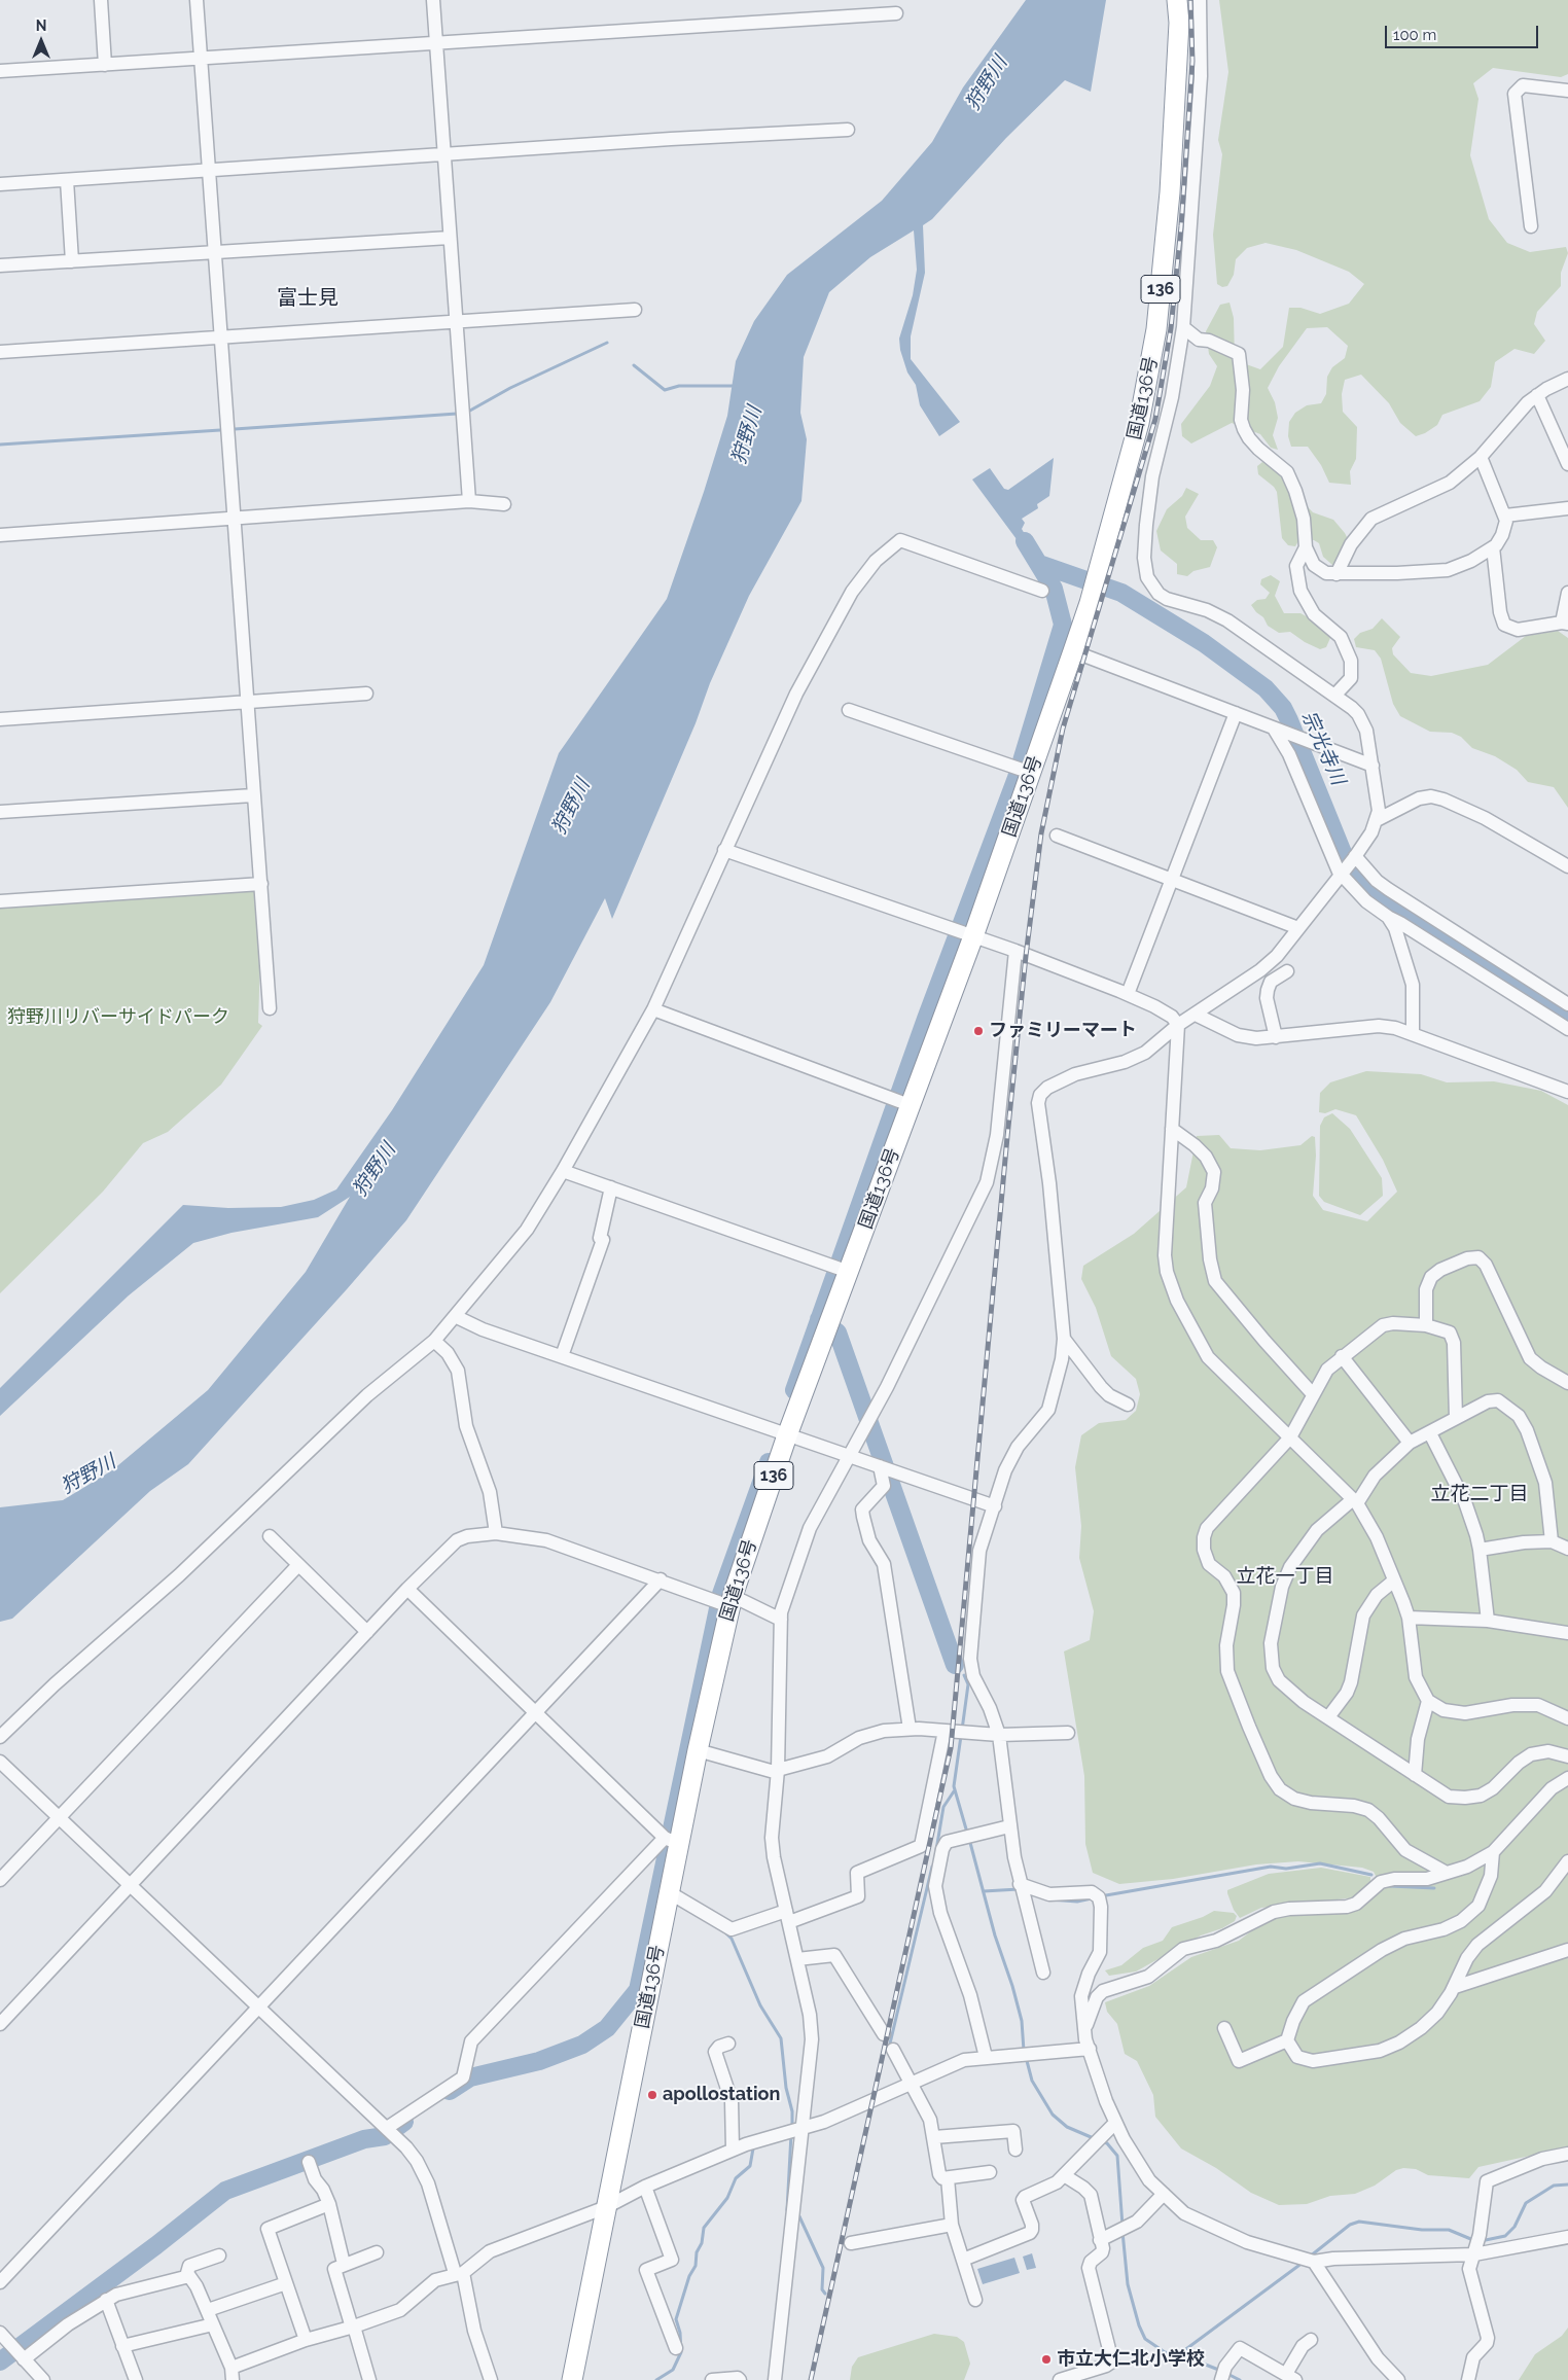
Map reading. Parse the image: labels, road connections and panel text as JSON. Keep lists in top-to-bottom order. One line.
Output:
{"streets":{"highway":["136","国道136号"]},"districts":["富士見","立花二丁目","立花一丁目"],"water":["狩野川","宗光寺川"],"parks":["狩野川リバーサイドパーク"],"places":["ファミリーマート","apollostation","市立大仁北小学校"],"scale_bar":"100 m","north":"top"}
